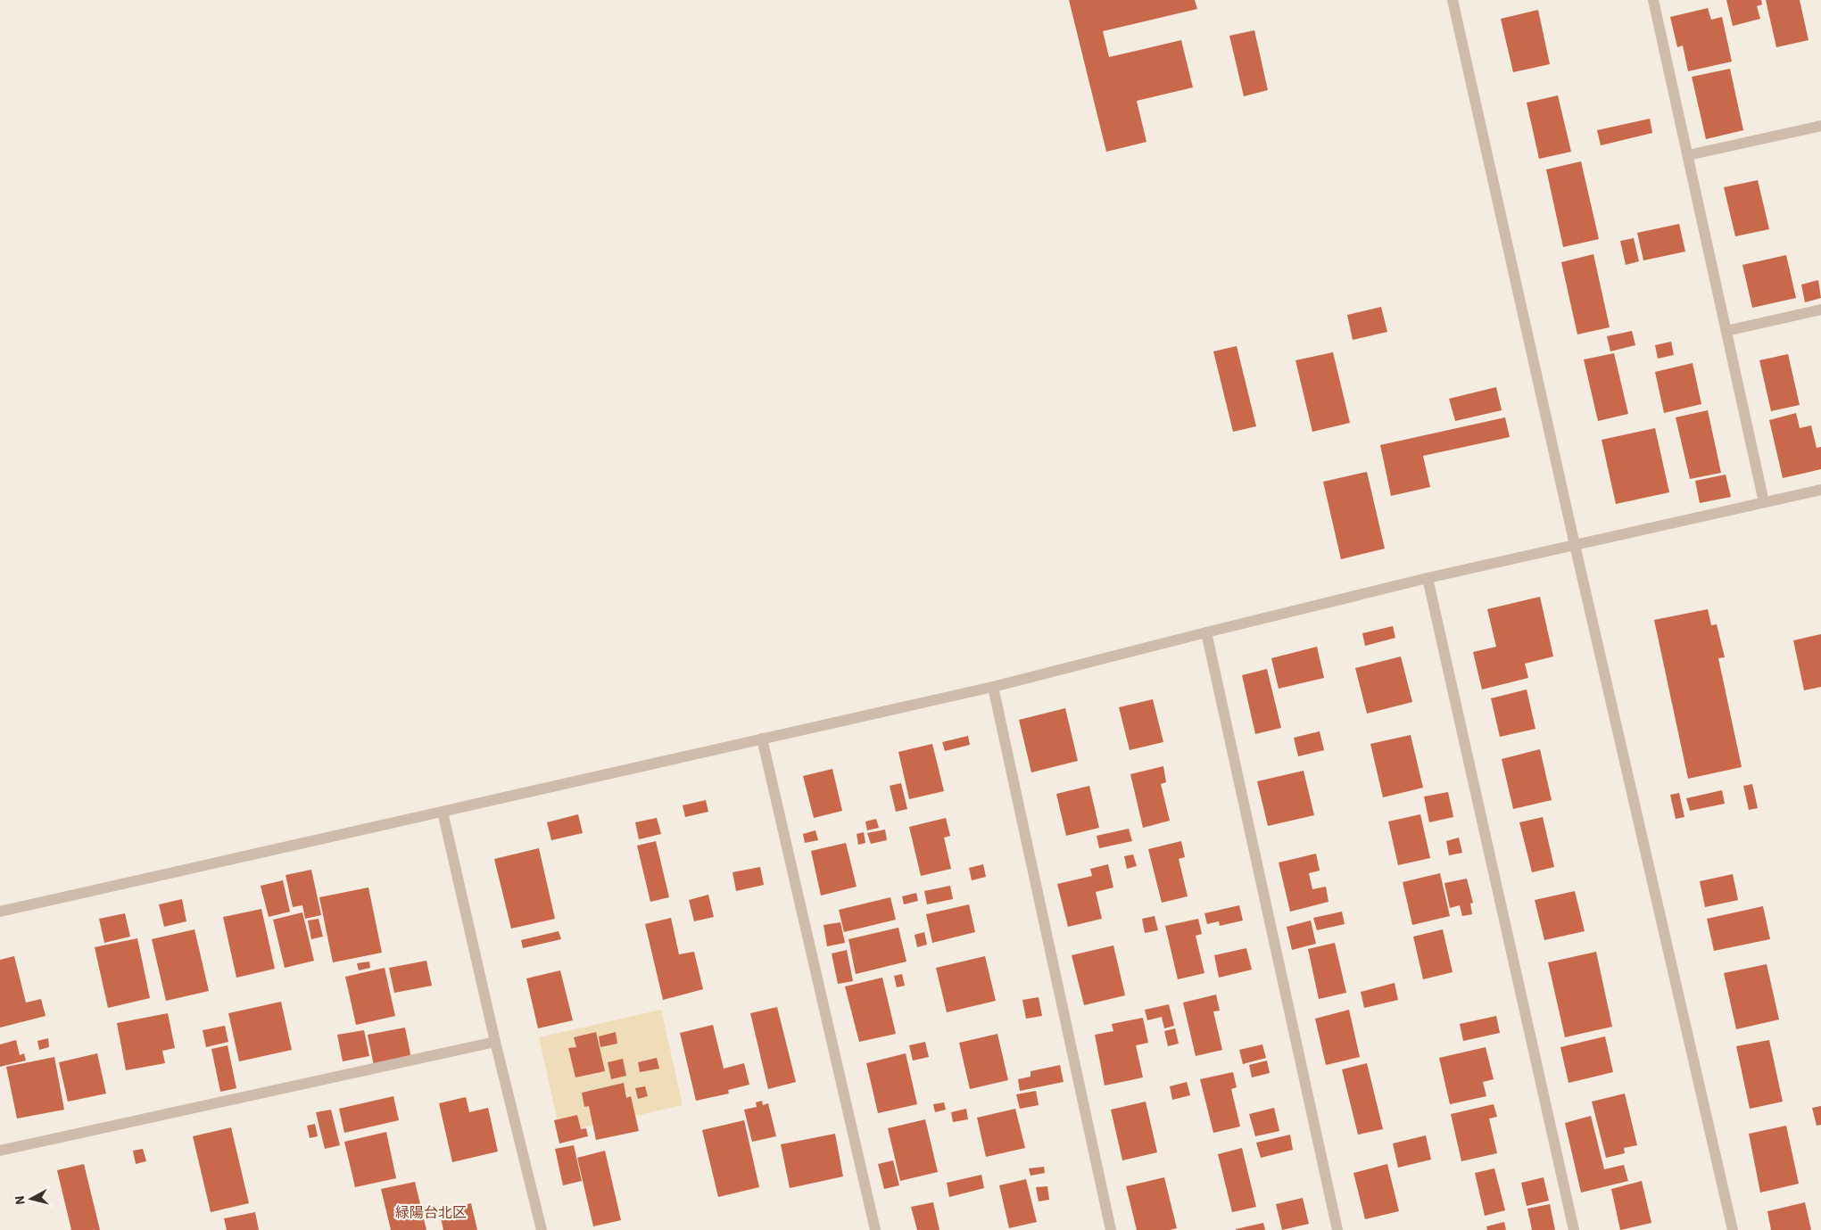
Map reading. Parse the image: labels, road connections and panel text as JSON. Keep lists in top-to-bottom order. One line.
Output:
{"districts":["緑陽台北区"],"north":"left"}
